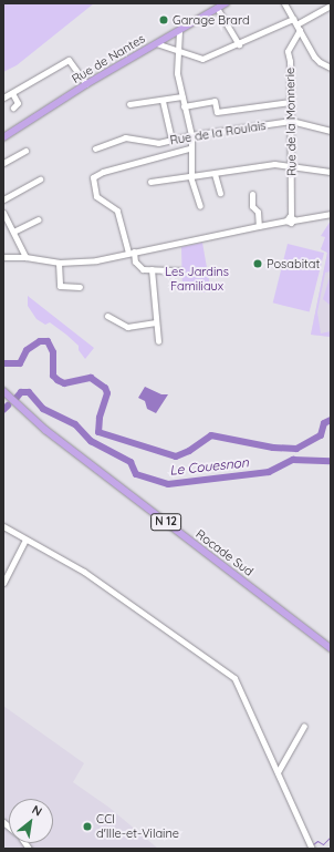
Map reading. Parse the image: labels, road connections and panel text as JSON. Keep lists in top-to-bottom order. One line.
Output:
{"streets":{"main road":["Rue de Nantes","N 12","Rocade Sud"],"street":["Rue de la Monnerie","Rue de la Roulais"]},"crossings":[["Rue de la Monnerie","Rue de la Roulais"]],"water":["Le Couesnon"],"parks":["Les Jardins Familiaux"],"places":["Garage Brard","Posabitat","CCI d'Ille-et-Vilaine"],"north":"top right"}
